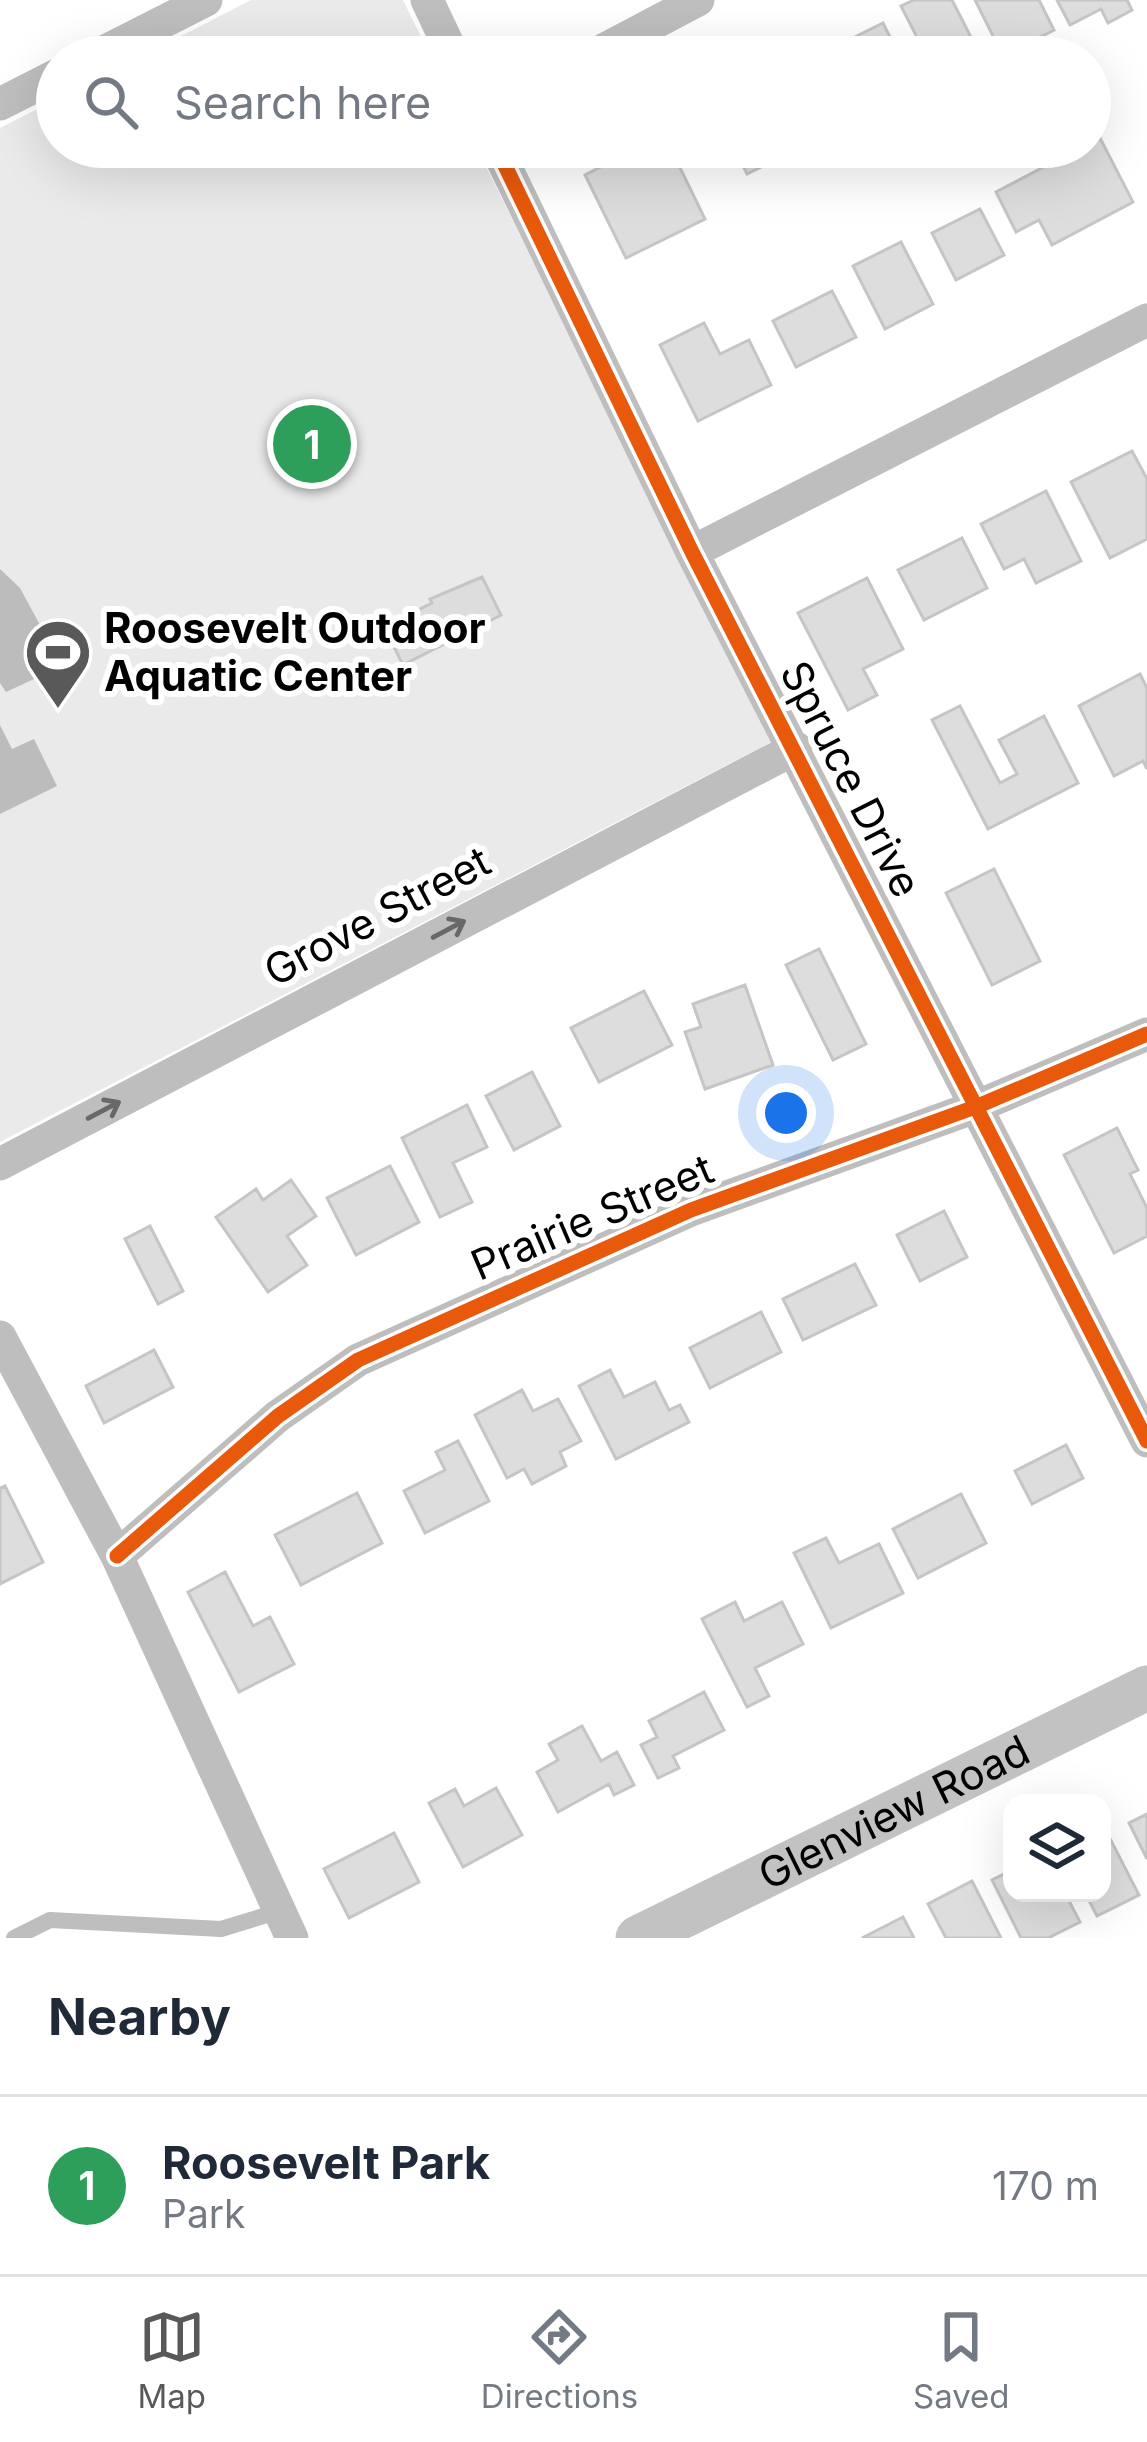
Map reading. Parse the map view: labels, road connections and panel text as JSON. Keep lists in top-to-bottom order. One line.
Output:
{"streets":{"main road":["Glenview Road"],"street":["Spruce Drive","Grove Street","Prairie Street"]},"crossings":[["Spruce Drive","Grove Street"],["Spruce Drive","Prairie Street"]],"one_way":["Grove Street"],"places":{"sports":["Roosevelt Outdoor Aquatic Center"]},"page":{"search":"Search here","pins":"1","heading":"Nearby","list":[{"mark":"1","name":"Roosevelt Park","note":"Park","value":"170 m"}],"nav":["Map","Directions","Saved"]}}
